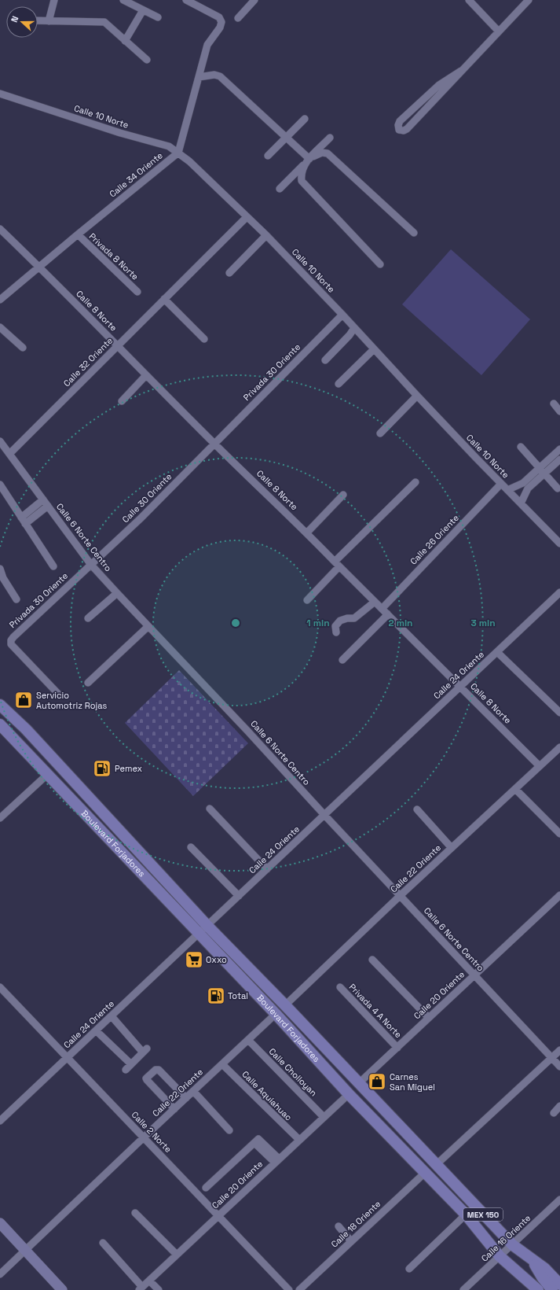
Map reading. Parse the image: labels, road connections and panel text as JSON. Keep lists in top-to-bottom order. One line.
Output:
{"streets":{"main road":["Boulevard Forjadores","MEX 150"],"street":["Calle 10 Norte","Calle 34 Oriente","Privada 8 Norte","Calle 8 Norte","Calle 32 Oriente","Privada 30 Oriente","Calle 30 Oriente","Calle 6 Norte Centro","Calle 26 Oriente","Calle 24 Oriente","Calle 22 Oriente","Calle 20 Oriente","Privada 4 A Norte","Calle Cholloyan","Calle Aquiahuac","Calle 2 Norte","Calle 18 Oriente","Calle 16 Oriente"]},"crossings":[["Calle 10 Norte","Calle 34 Oriente"],["Calle 10 Norte","Calle 32 Oriente"],["Calle 10 Norte","Privada 30 Oriente"],["Calle 10 Norte","Calle 26 Oriente"],["Calle 34 Oriente","Privada 8 Norte"],["Calle 34 Oriente","Calle 8 Norte"],["Calle 8 Norte","Calle 32 Oriente"],["Calle 8 Norte","Privada 30 Oriente"],["Calle 8 Norte","Calle 30 Oriente"],["Calle 8 Norte","Calle 26 Oriente"],["Calle 8 Norte","Calle 24 Oriente"],["Calle 8 Norte","Calle 22 Oriente"],["Calle 32 Oriente","Calle 6 Norte Centro"],["Privada 30 Oriente","Calle 30 Oriente"],["Privada 30 Oriente","Calle 6 Norte Centro"],["Calle 30 Oriente","Calle 6 Norte Centro"],["Calle 6 Norte Centro","Calle 24 Oriente"],["Calle 6 Norte Centro","Calle 22 Oriente"],["Calle 6 Norte Centro","Calle 20 Oriente"],["Calle 24 Oriente","Boulevard Forjadores"],["Calle 24 Oriente","Calle 2 Norte"],["Boulevard Forjadores","Calle 22 Oriente"],["Boulevard Forjadores","Calle 20 Oriente"],["Boulevard Forjadores","MEX 150"],["Boulevard Forjadores","Calle 18 Oriente"],["Boulevard Forjadores","Calle 16 Oriente"],["Calle 22 Oriente","Calle Cholloyan"],["Calle 22 Oriente","Calle Aquiahuac"],["Calle 22 Oriente","Calle 2 Norte"],["Calle 20 Oriente","Privada 4 A Norte"],["Calle 20 Oriente","Calle Cholloyan"],["Calle 20 Oriente","Calle Aquiahuac"],["Calle 20 Oriente","Calle 2 Norte"]],"places":{"shop":["Servicio Automotriz Rojas","Carnes San Miguel"],"fuel station":["Pemex","Total"],"supermarket":["Oxxo"]},"north":"left","rings":["1 min","2 min","3 min"]}
